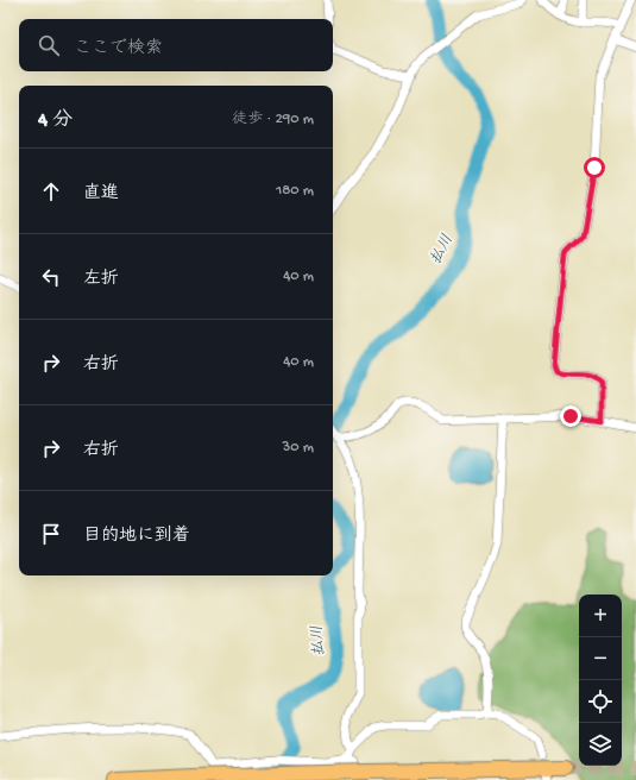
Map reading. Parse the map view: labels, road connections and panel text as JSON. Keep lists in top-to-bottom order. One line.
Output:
{"water":["払川"],"page":{"search":"ここで検索","heading":["4 分","徒歩 · 290 m"],"list":[["直進","180 m"],["左折","40 m"],["右折","40 m"],["右折","30 m"],"目的地に到着"],"map_buttons":["+","−"]}}
